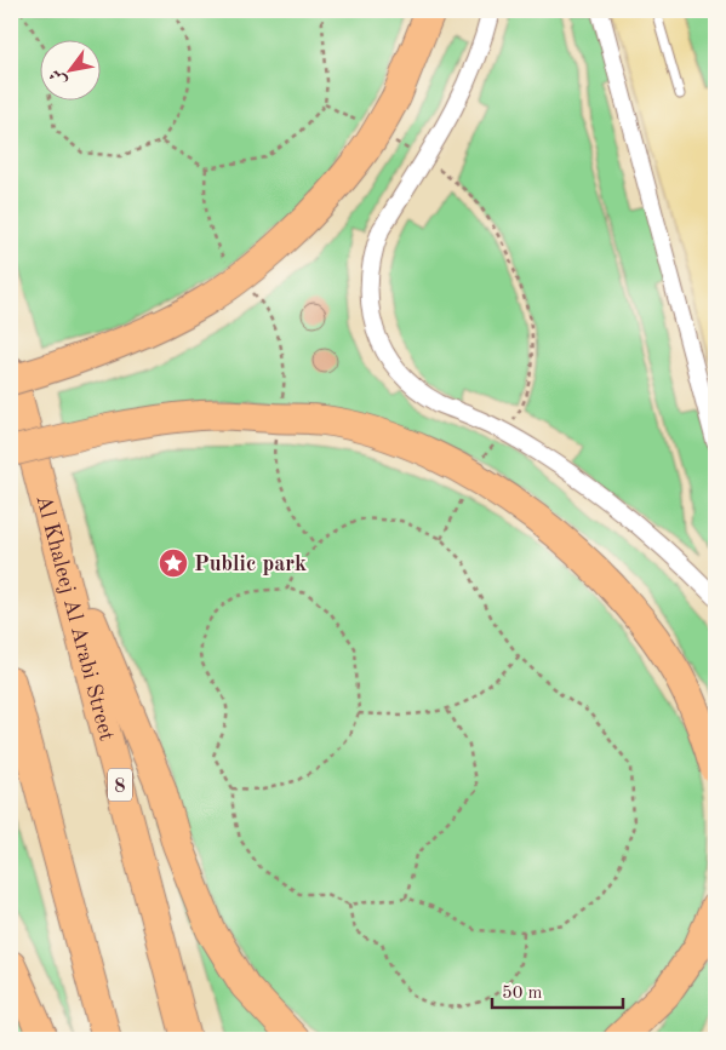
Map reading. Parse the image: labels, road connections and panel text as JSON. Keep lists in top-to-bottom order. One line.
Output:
{"streets":{"highway":["Al Khaleej Al Arabi Street","8"]},"places":{"place":["Public park"]},"scale_bar":"50 m","north":"bottom left"}
